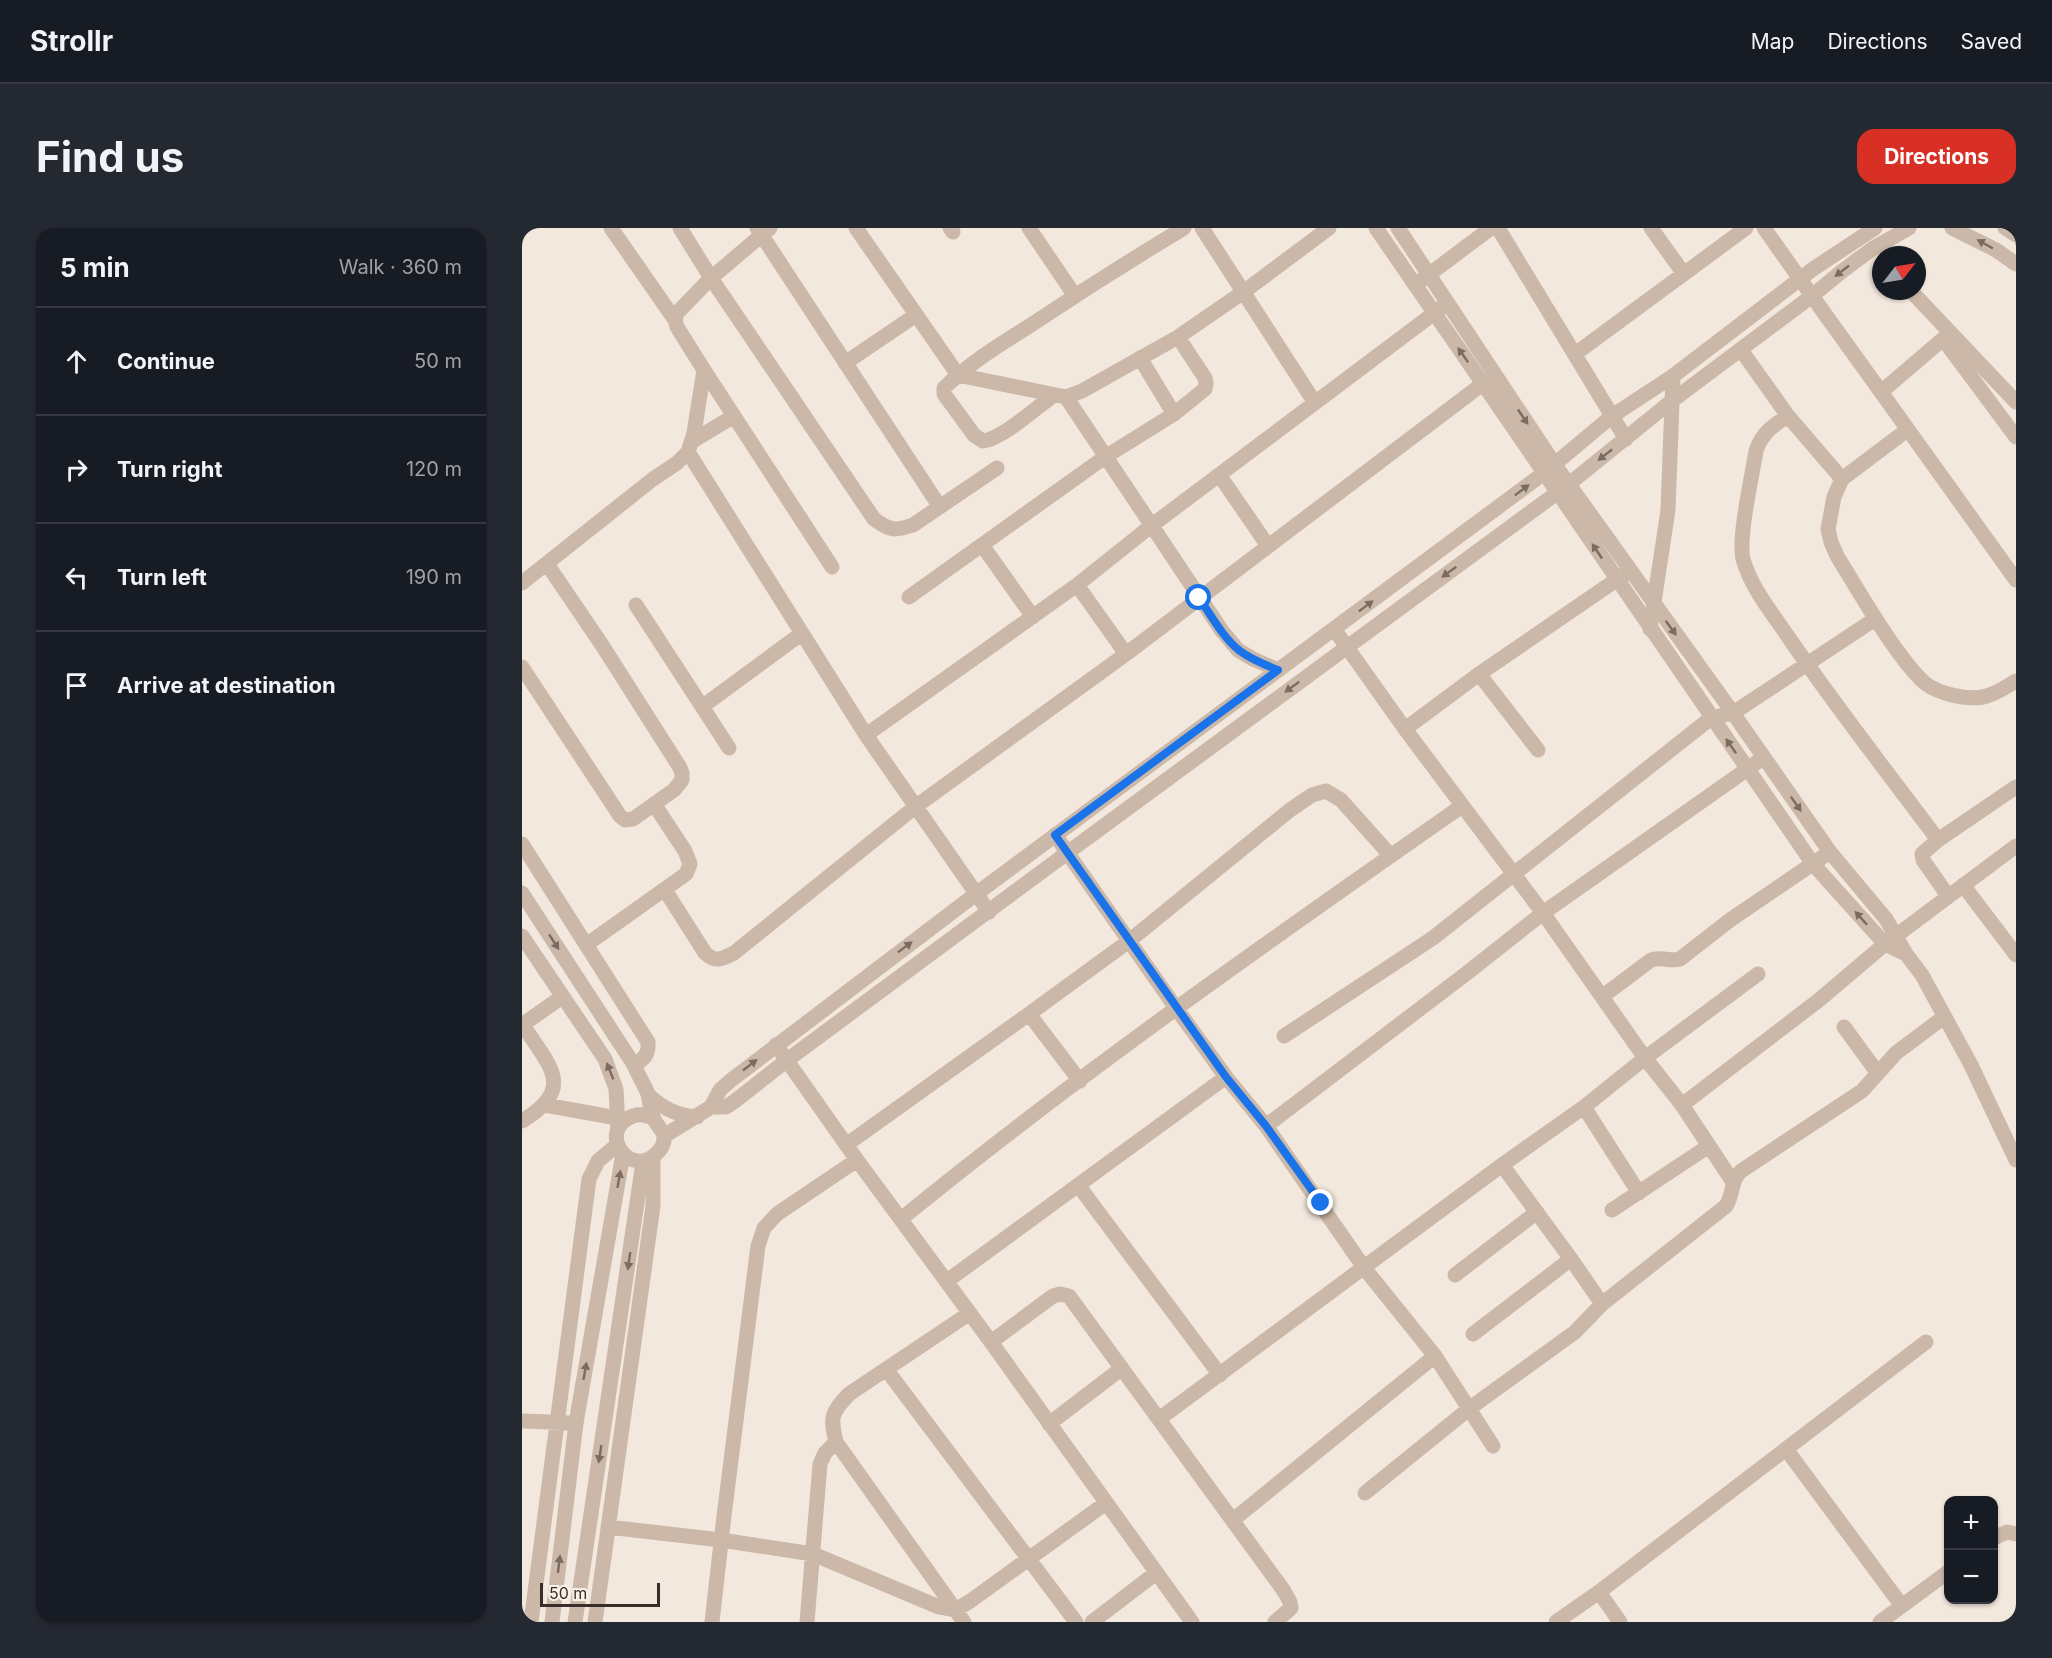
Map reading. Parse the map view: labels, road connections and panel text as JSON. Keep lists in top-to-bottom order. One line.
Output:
{"scale_bar":"50 m","north":"top right","page":{"header":"Strollr","nav":["Map","Directions","Saved"],"buttons":"Directions","title":"Find us","heading":["5 min","Walk · 360 m"],"list":[["Continue","50 m"],["Turn right","120 m"],["Turn left","190 m"],"Arrive at destination"],"map_buttons":["+","−"],"scale":"50 m"}}
